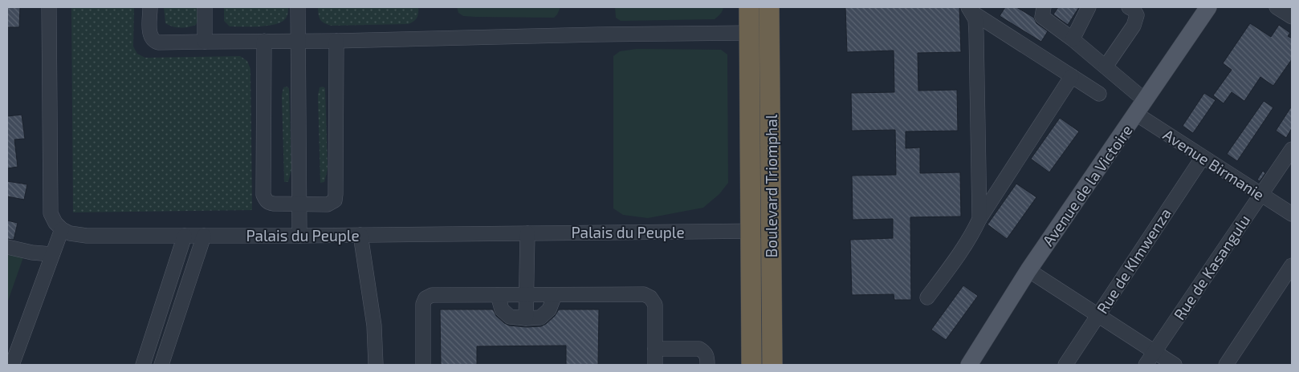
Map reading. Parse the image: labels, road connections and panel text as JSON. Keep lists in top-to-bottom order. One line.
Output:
{"streets":{"highway":["Boulevard Triomphal"],"main road":["Avenue de la Victoire"],"street":["Avenue Birmanie","Palais du Peuple","Rue de KImwenza","Rue de Kasangulu"]},"crossings":[["Avenue Birmanie","Avenue de la Victoire"],["Avenue Birmanie","Rue de KImwenza"],["Avenue Birmanie","Rue de Kasangulu"],["Boulevard Triomphal","Palais du Peuple"]]}
